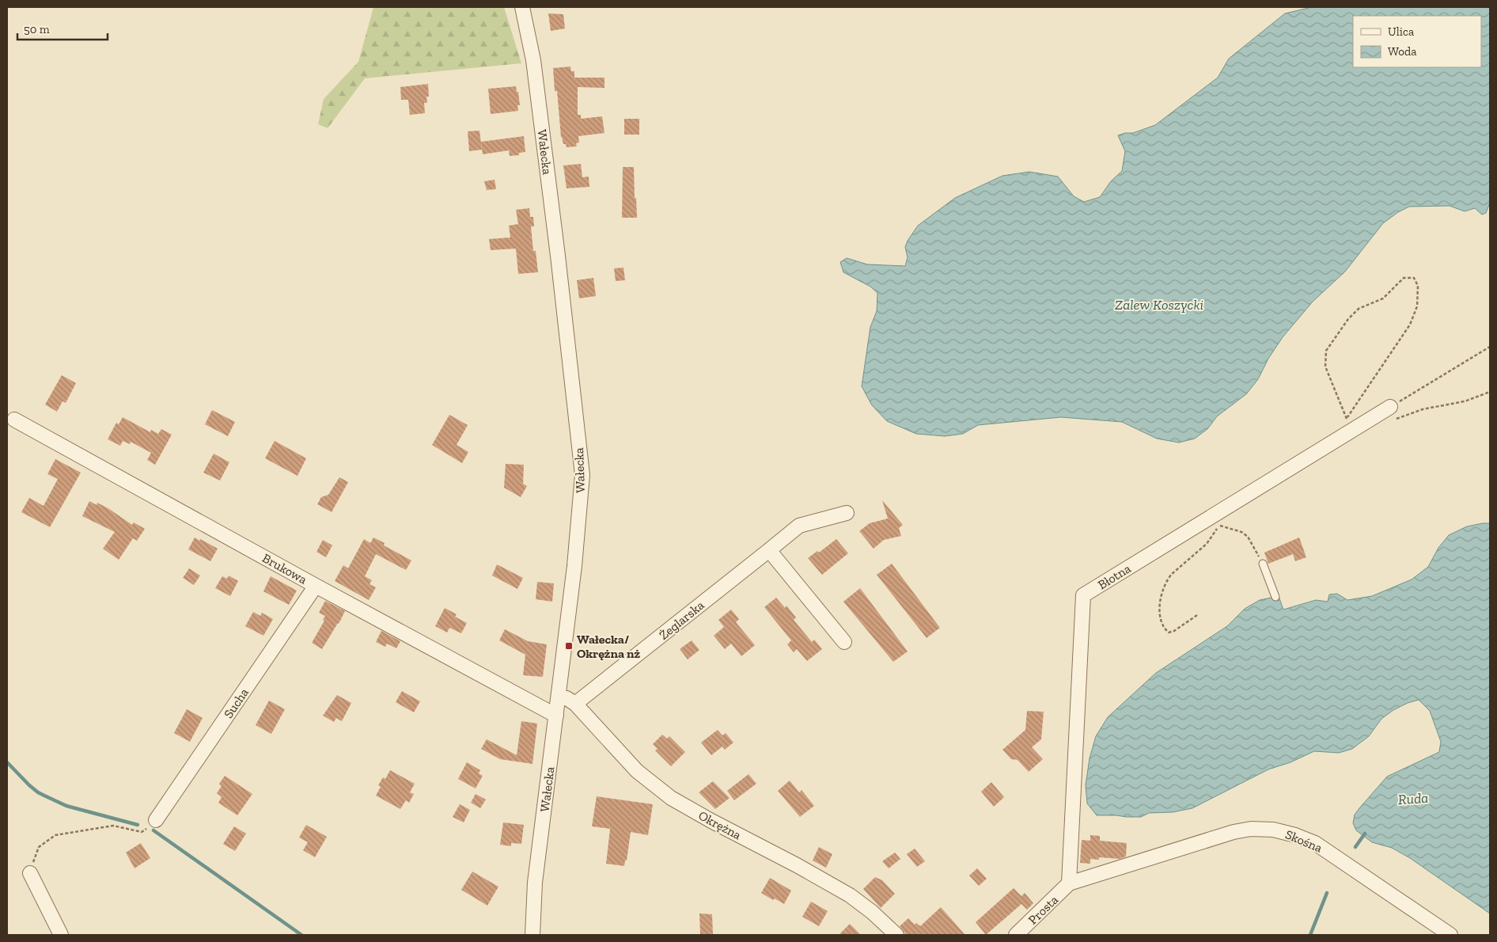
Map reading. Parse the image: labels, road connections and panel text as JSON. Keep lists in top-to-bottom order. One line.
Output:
{"streets":{"street":["Wałecka","Brukowa","Błotna","Żeglarska","Sucha","Okrężna","Skośna","Prosta"]},"crossings":[["Wałecka","Brukowa"],["Wałecka","Okrężna"],["Brukowa","Sucha"],["Błotna","Skośna"],["Błotna","Prosta"],["Żeglarska","Okrężna"],["Skośna","Prosta"]],"water":["Zalew Koszycki","Ruda"],"places":{"transit":["Wałecka/ Okrężna nż"]},"legend":["Ulica","Woda"],"scale_bar":"50 m"}
